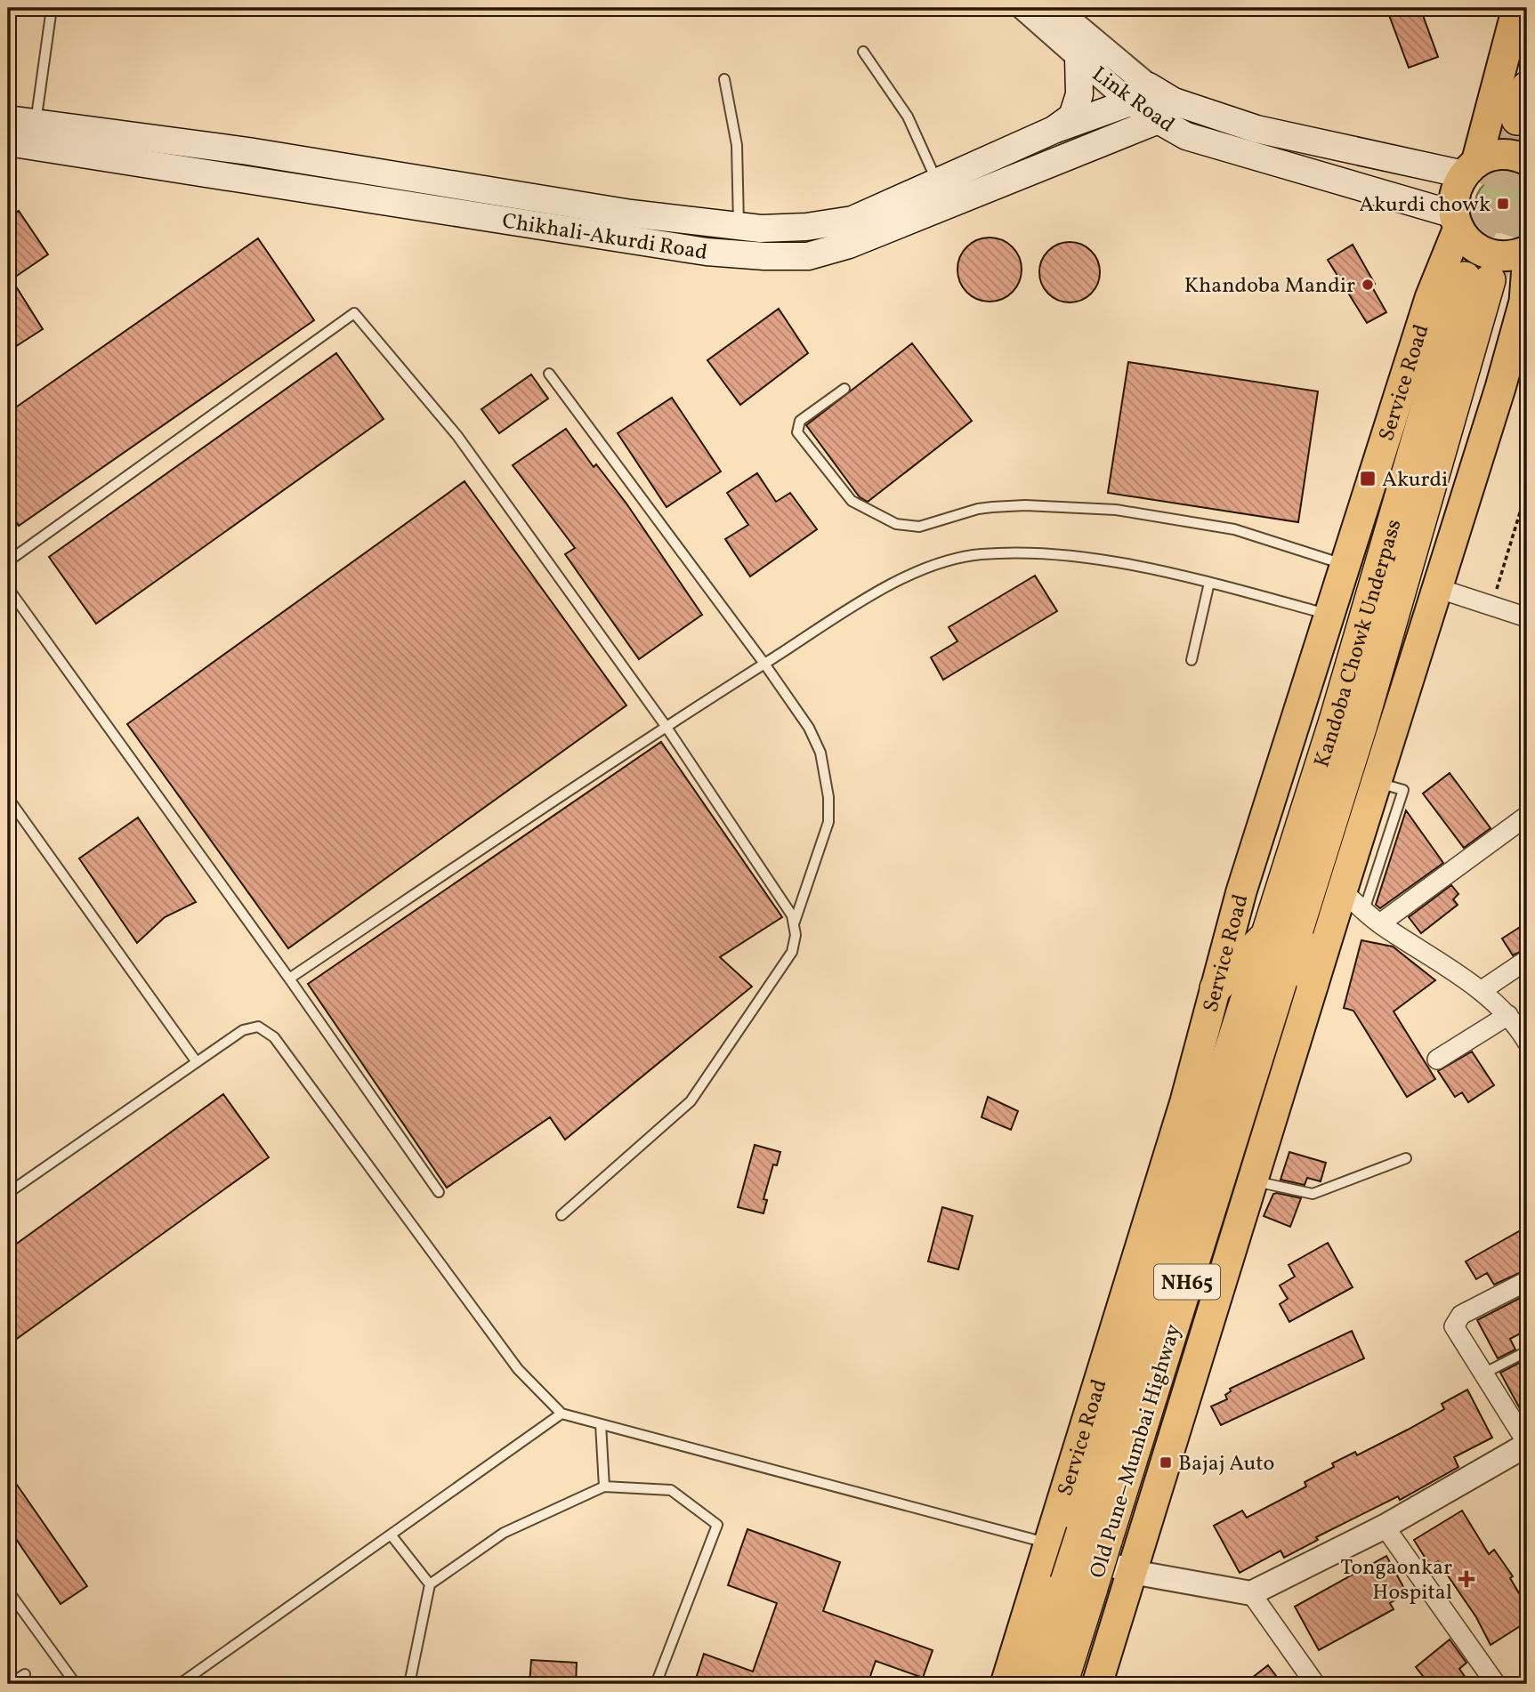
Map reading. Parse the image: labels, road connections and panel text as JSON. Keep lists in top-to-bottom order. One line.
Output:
{"streets":{"highway":["Kandoba Chowk Underpass","NH65","Old Pune–Mumbai Highway"],"main road":["Link Road","Chikhali-Akurdi Road","Service Road"]},"crossings":[["Link Road","Chikhali-Akurdi Road"],["Link Road","Service Road"],["Kandoba Chowk Underpass","Old Pune–Mumbai Highway"]],"places":{"transit":["Akurdi chowk","Akurdi","Bajaj Auto"],"other":["Khandoba Mandir"],"health":["Tongaonkar Hospital"]}}
